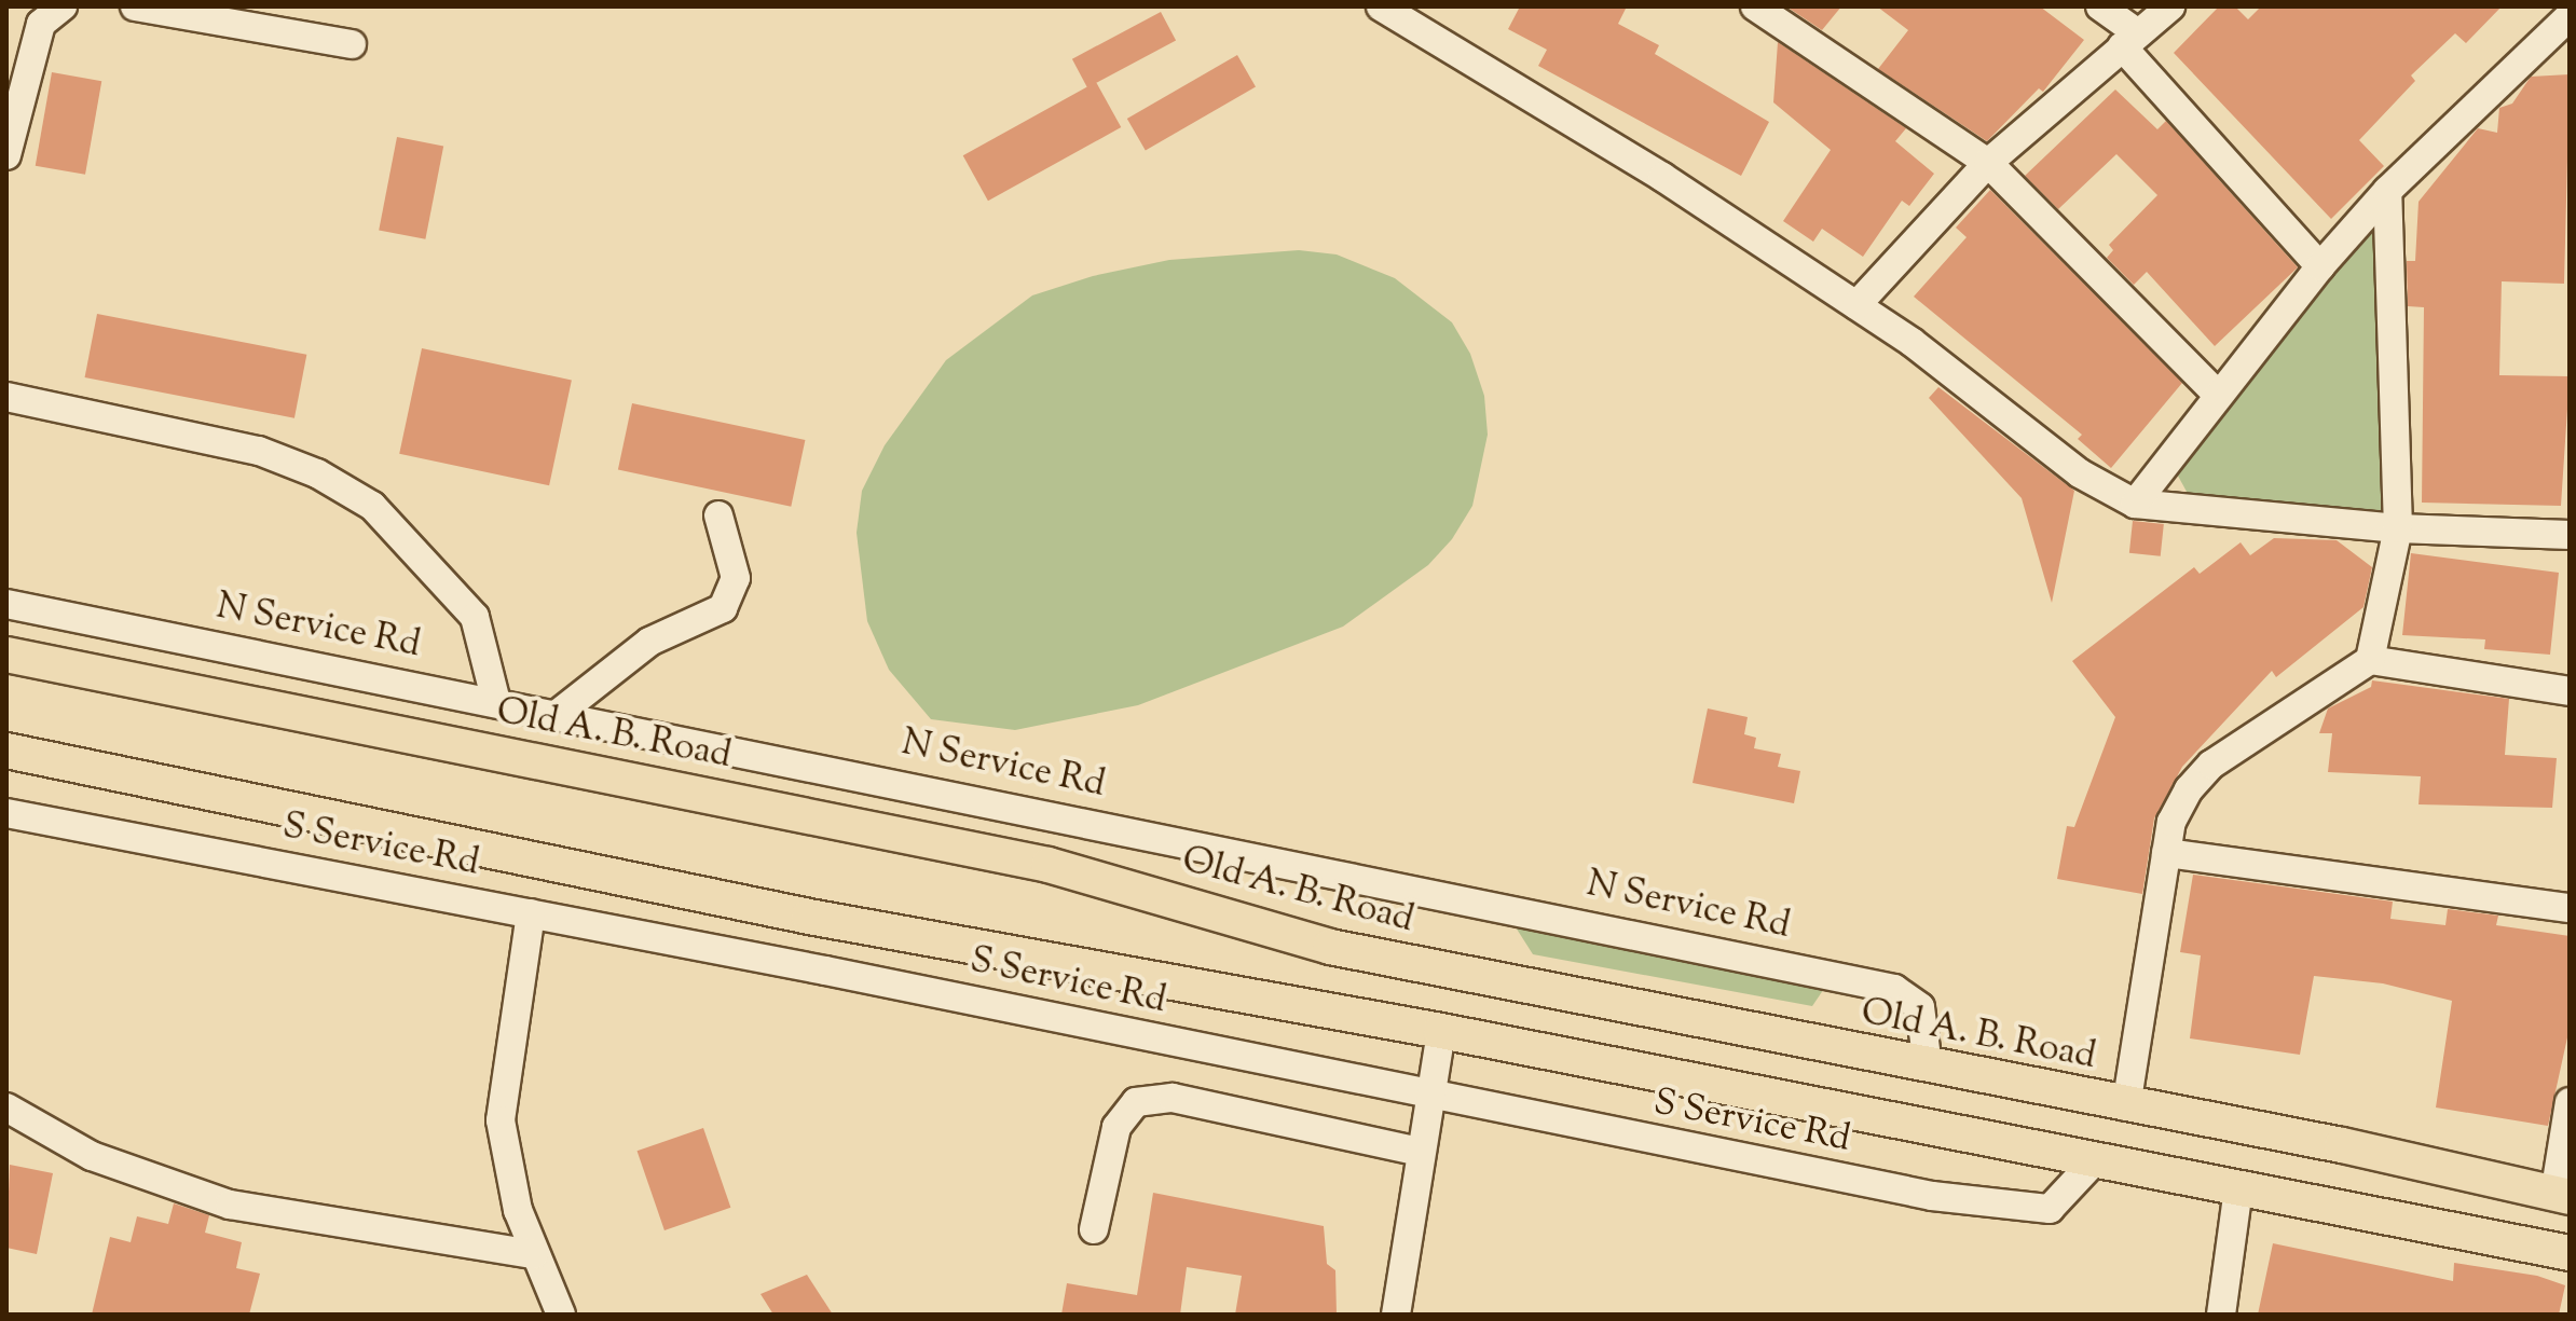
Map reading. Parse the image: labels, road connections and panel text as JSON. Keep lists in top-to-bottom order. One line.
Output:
{"streets":{"main road":["Old A. B. Road"],"street":["N Service Rd","S Service Rd"]},"crossings":[["N Service Rd","Old A. B. Road"]]}
